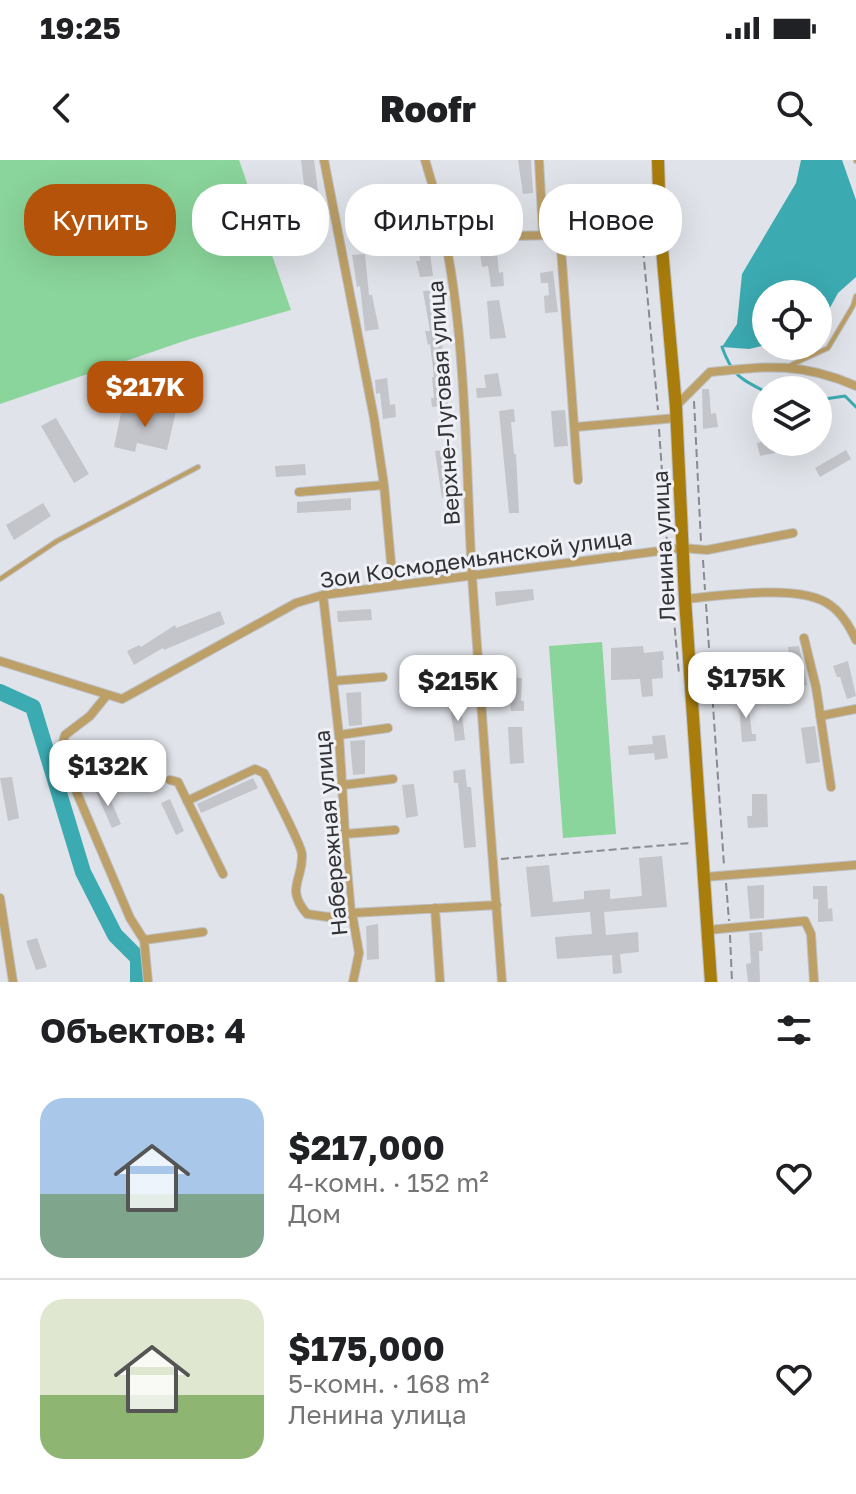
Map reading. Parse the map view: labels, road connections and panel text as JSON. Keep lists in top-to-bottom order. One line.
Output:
{"streets":{"main road":["Ленина улица"],"street":["Верхне-Луговая улица","Зои Космодемьянской улица","Набережная улица"]},"crossings":[["Верхне-Луговая улица","Зои Космодемьянской улица"],["Ленина улица","Зои Космодемьянской улица"],["Зои Космодемьянской улица","Набережная улица"]],"page":{"status":"19:25","header":"Roofr","chip":["Купить","Снять","Фильтры","Новое"],"price":["$217K","$175K","$215K","$132K"],"heading":"Объектов: 4","list":[{"name":"$217,000","note":"4-комн. · 152 m² · Дом"},{"name":"$175,000","note":"5-комн. · 168 m² · Ленина улица"}]}}
